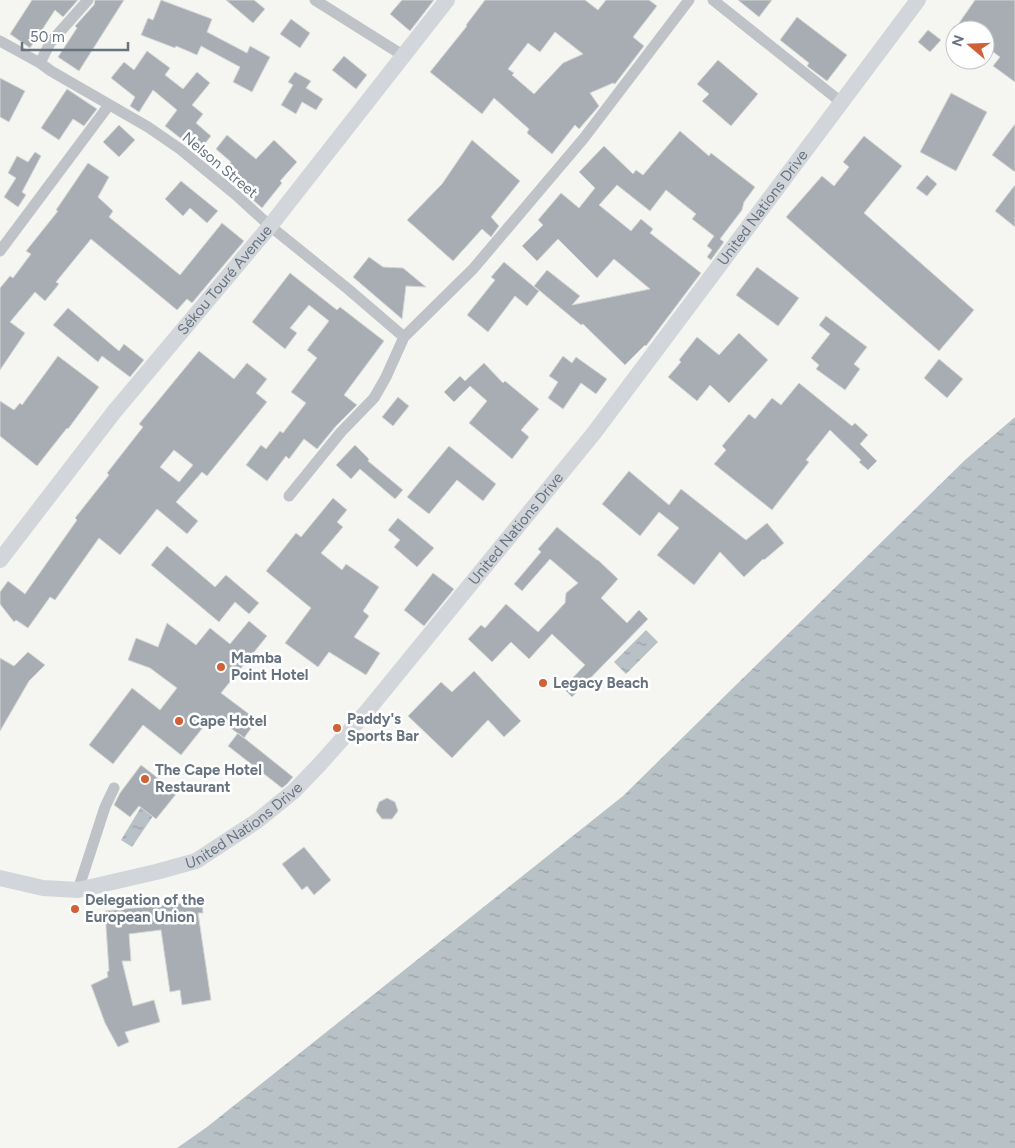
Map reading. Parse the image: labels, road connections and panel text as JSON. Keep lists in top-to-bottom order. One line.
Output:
{"streets":{"street":["Nelson Street","United Nations Drive","Sékou Touré Avenue"]},"crossings":[["Nelson Street","Sékou Touré Avenue"]],"places":["Mamba Point Hotel","Legacy Beach","Cape Hotel","Paddy's Sports Bar","The Cape Hotel Restaurant","Delegation of the European Union"],"scale_bar":"50 m","north":"left"}
